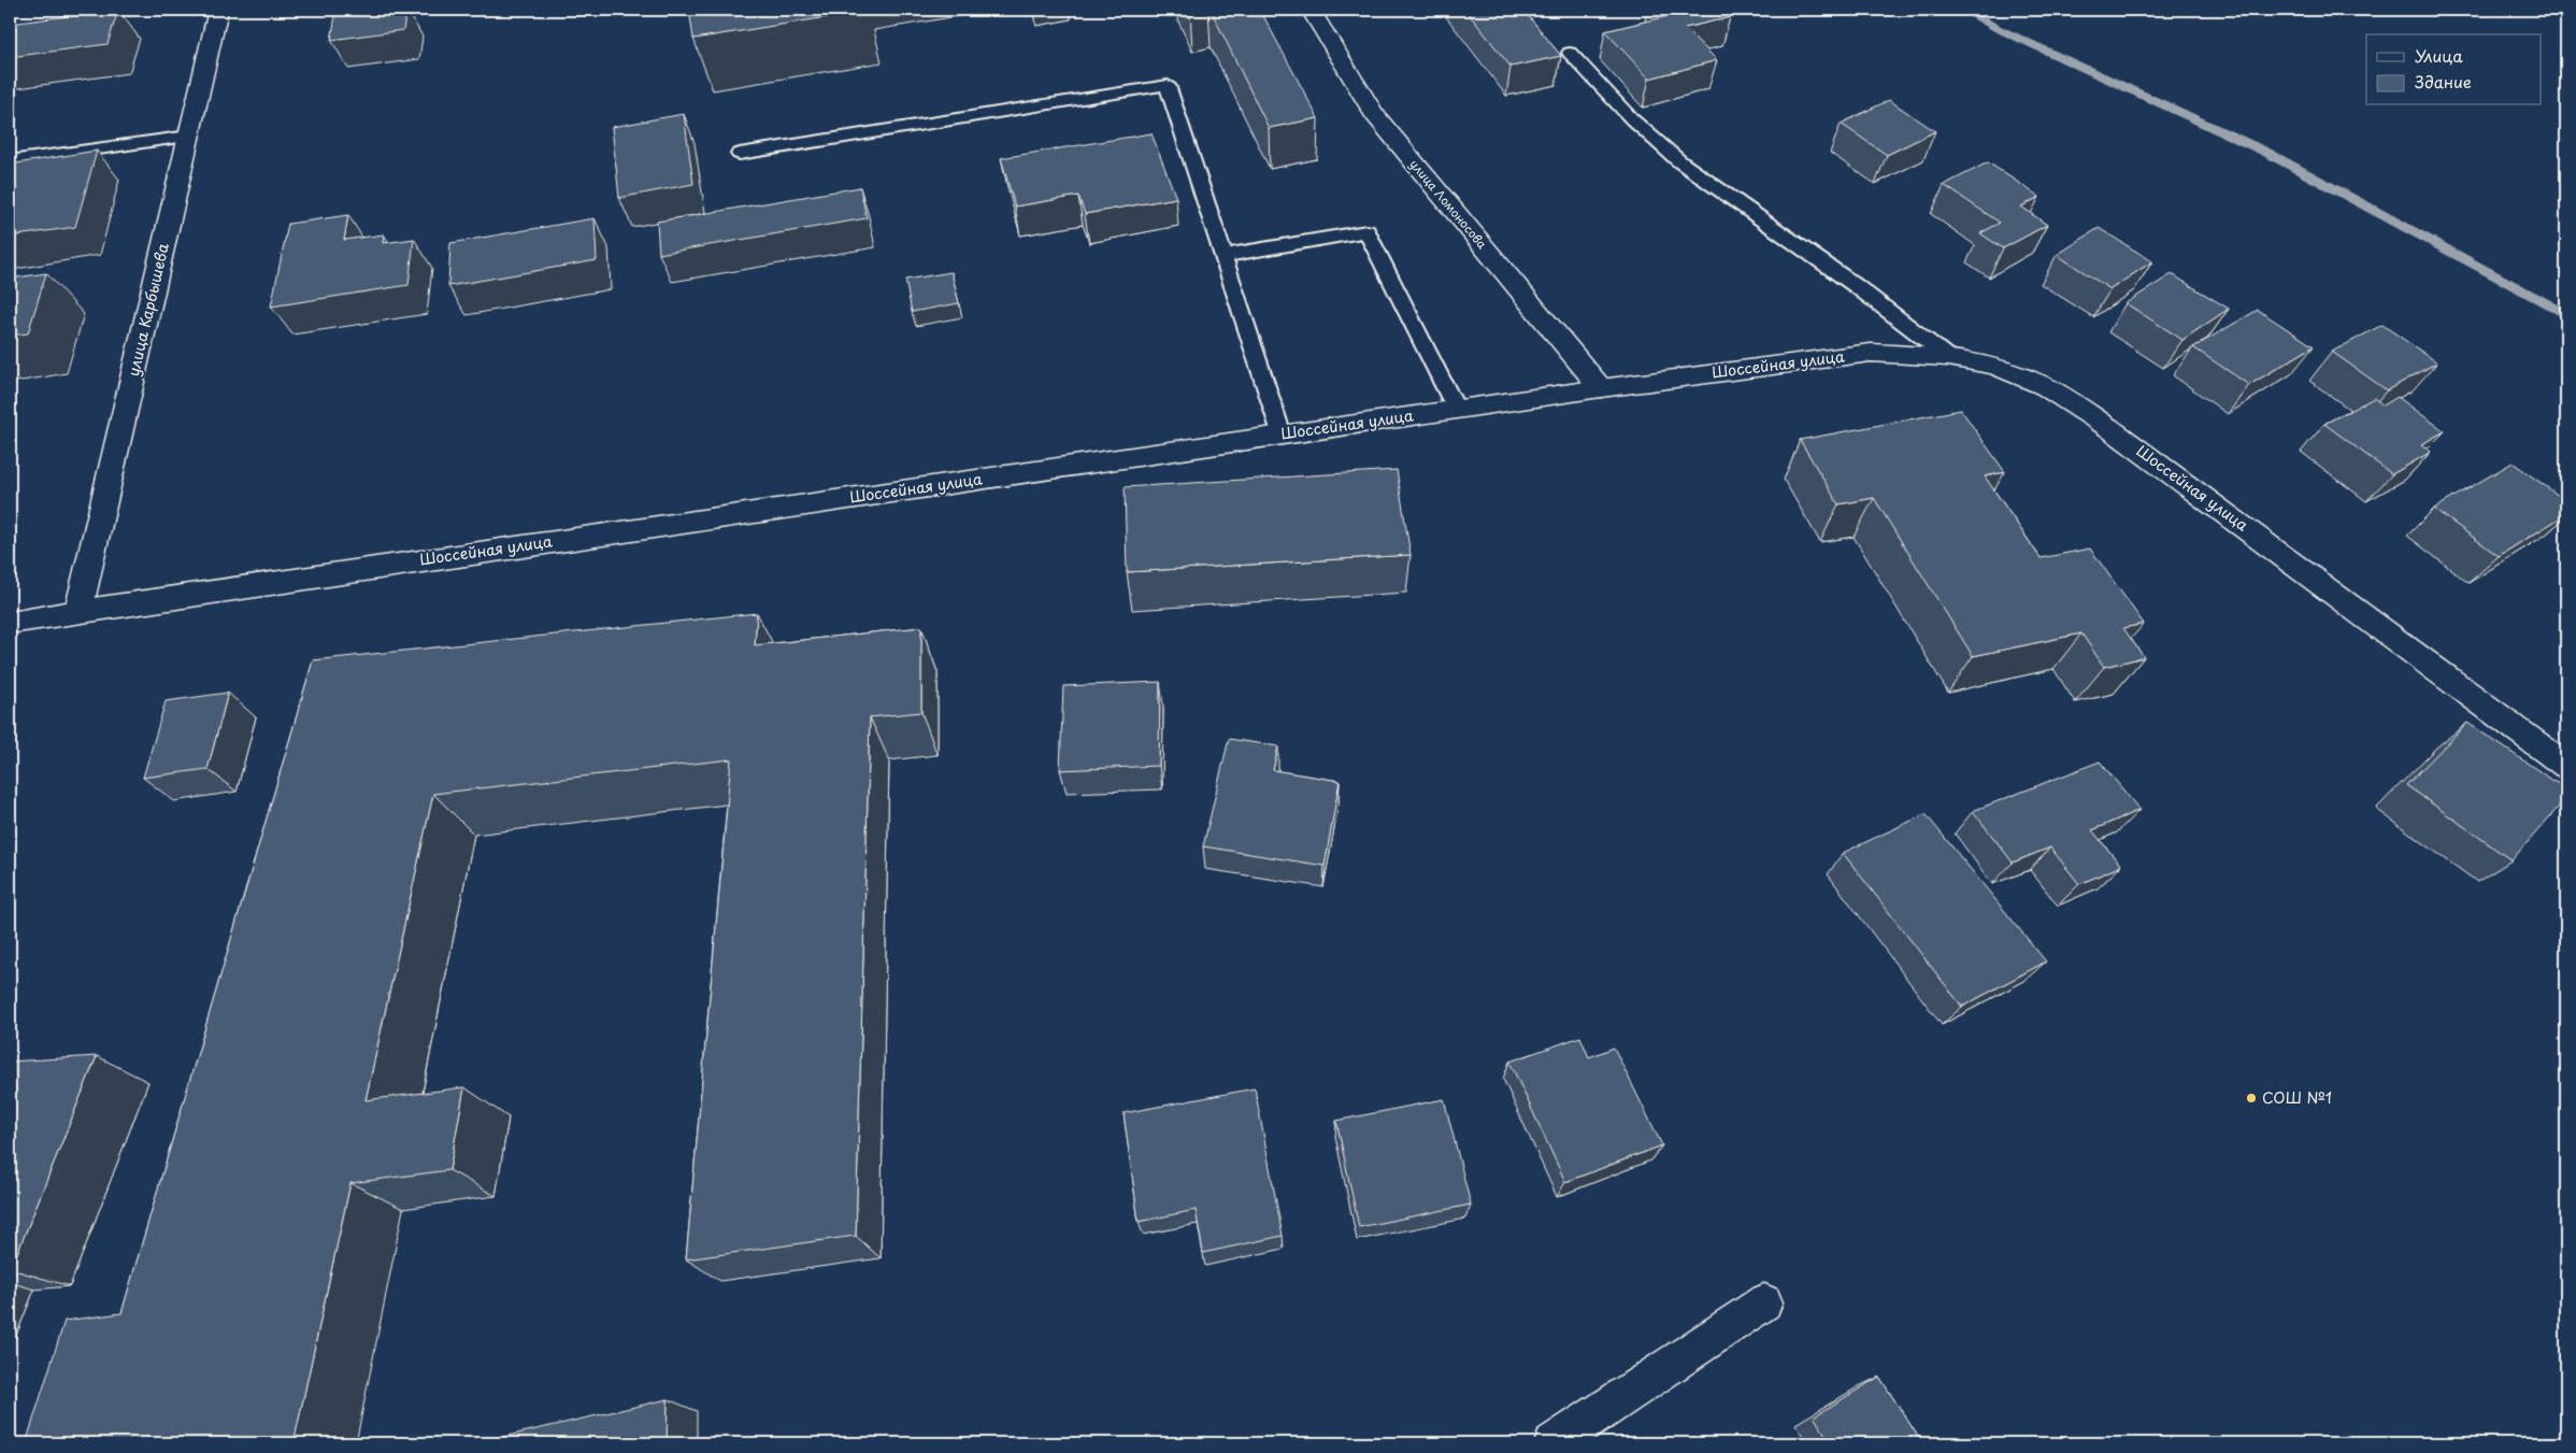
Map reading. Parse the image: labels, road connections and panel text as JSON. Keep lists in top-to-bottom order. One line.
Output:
{"streets":{"street":["улица Ломоносова","улица Карбышева","Шоссейная улица"]},"crossings":[["улица Ломоносова","Шоссейная улица"],["улица Карбышева","Шоссейная улица"]],"places":["СОШ №1"],"legend":["Улица","Здание"]}
